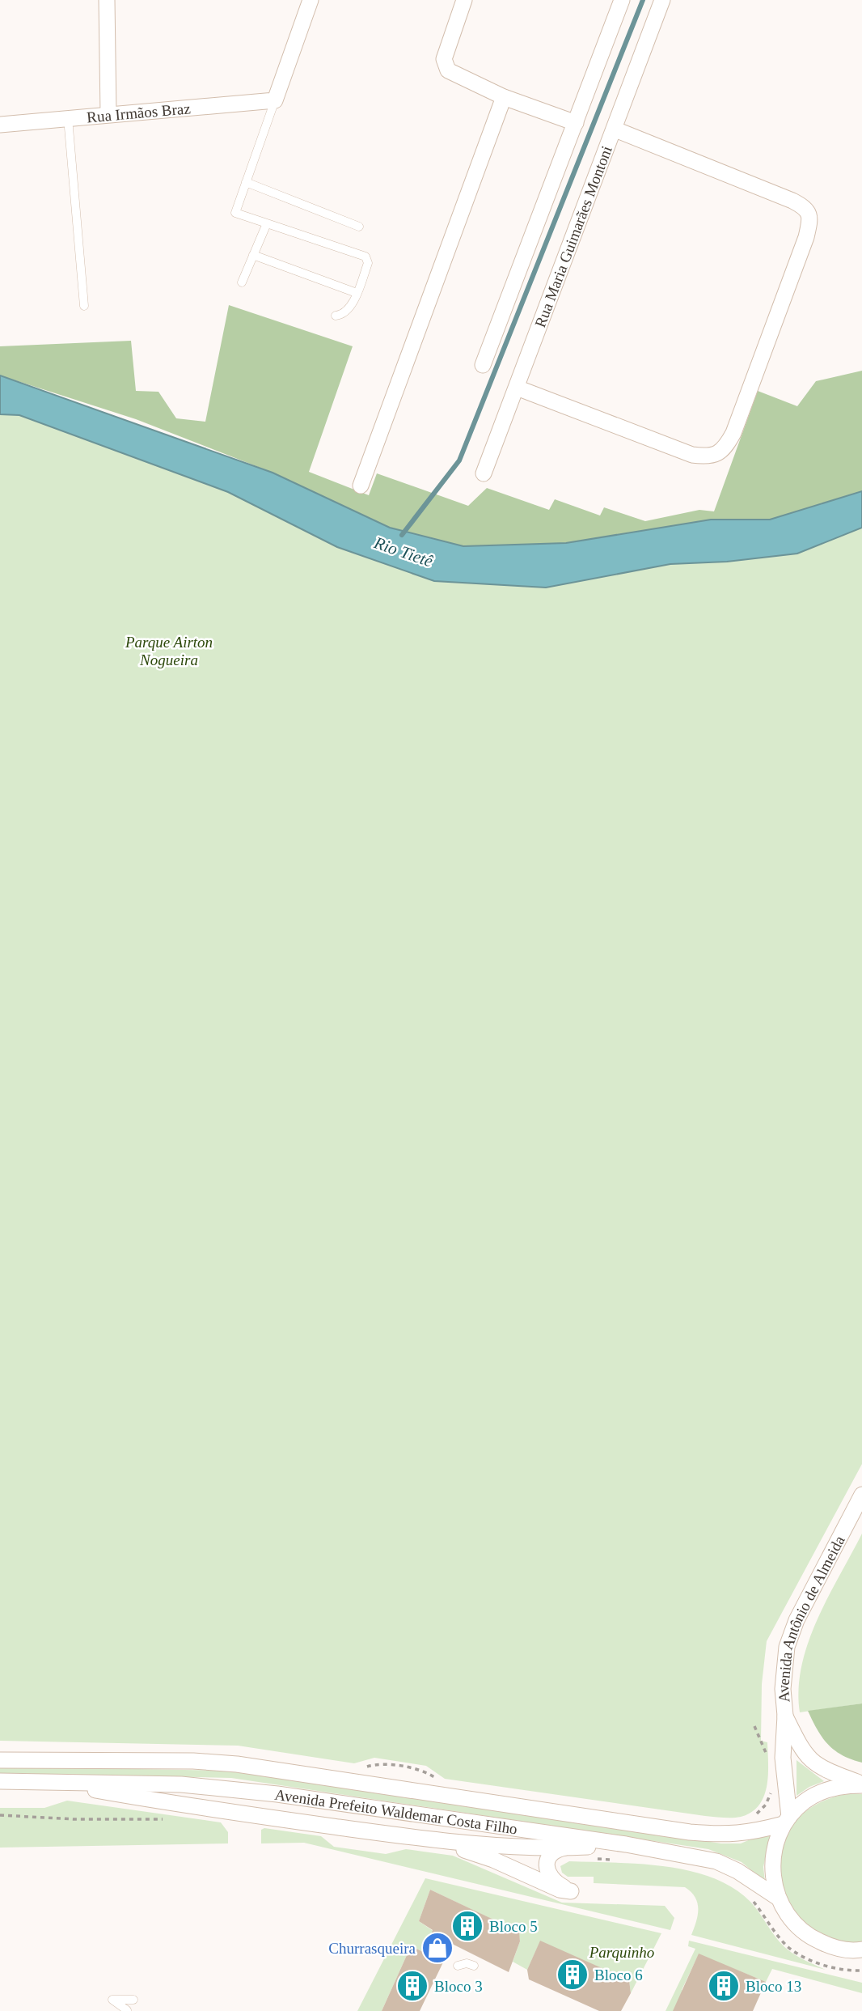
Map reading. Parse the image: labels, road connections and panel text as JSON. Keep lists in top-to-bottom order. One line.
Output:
{"streets":{"street":["Rua Irmãos Braz","Rua Maria Guimarães Montoni","Avenida Antônio de Almeida","Avenida Prefeito Waldemar Costa Filho"]},"crossings":[["Avenida Antônio de Almeida","Avenida Prefeito Waldemar Costa Filho"]],"water":["Rio Tietê"],"parks":["Parque Airton Nogueira","Parquinho"],"places":{"building":["Bloco 5","Bloco 6","Bloco 3","Bloco 13"],"shop":["Churrasqueira"]}}
